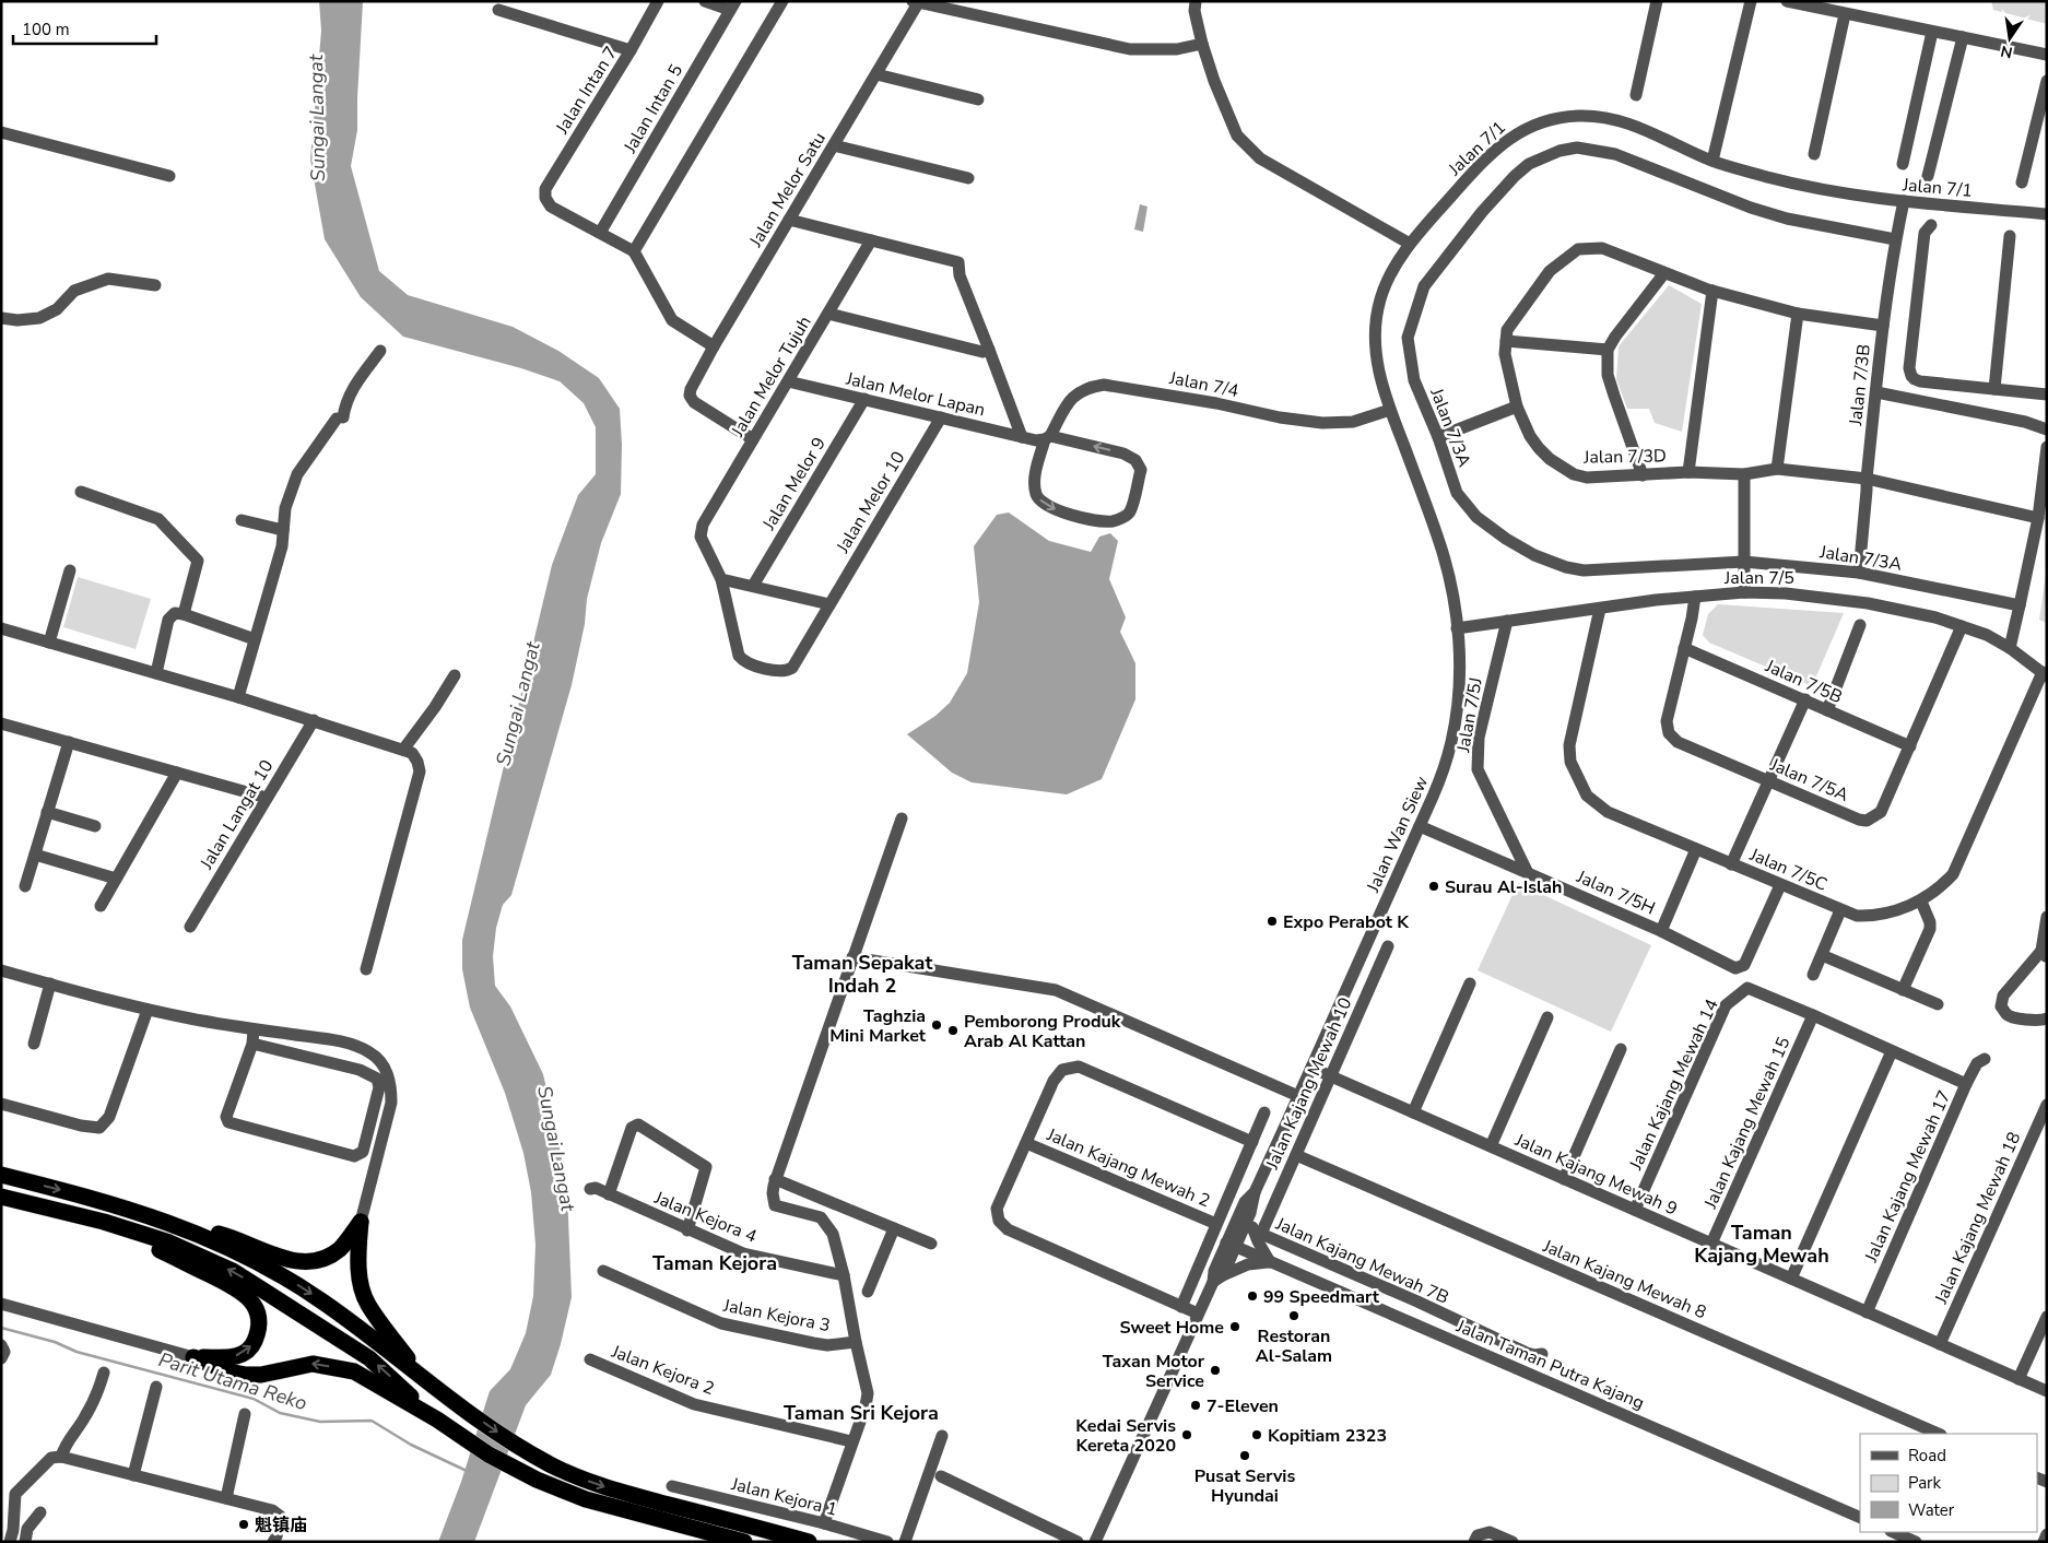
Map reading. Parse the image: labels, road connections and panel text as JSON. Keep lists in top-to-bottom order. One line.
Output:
{"streets":{"street":["Jalan Intan 7","Jalan Intan 5","Jalan 7/1","Jalan Melor Satu","Jalan Melor Tujuh","Jalan 7/4","Jalan 7/3B","Jalan Melor Lapan","Jalan 7/3A","Jalan 7/3D","Jalan Melor 9","Jalan Melor 10","Jalan 7/5","Jalan 7/5B","Jalan 7/5J","Jalan 7/5A","Jalan Langat 10","Jalan Wan Siew","Jalan 7/5C","Jalan 7/5H","Jalan Kajang Mewah 10","Jalan Kajang Mewah 14","Jalan Kajang Mewah 15","Jalan Kajang Mewah 2","Jalan Kajang Mewah 9","Jalan Kajang Mewah 17","Jalan Kejora 4","Jalan Kajang Mewah 18","Jalan Kajang Mewah 7B","Jalan Kajang Mewah 8","Jalan Kejora 3","Jalan Taman Putra Kajang","Jalan Kejora 2","Jalan Kejora 1"]},"crossings":[["Jalan Intan 7","Jalan Intan 5"],["Jalan 7/1","Jalan 7/4"],["Jalan 7/1","Jalan 7/3B"],["Jalan 7/1","Jalan 7/5"],["Jalan 7/1","Jalan Wan Siew"],["Jalan Melor Satu","Jalan Melor Tujuh"],["Jalan Melor Tujuh","Jalan Melor Lapan"],["Jalan Melor Tujuh","Jalan Melor 10"],["Jalan 7/4","Jalan Melor Lapan"],["Jalan 7/3B","Jalan 7/3A"],["Jalan 7/3B","Jalan 7/3D"],["Jalan Melor Lapan","Jalan Melor 9"],["Jalan Melor Lapan","Jalan Melor 10"],["Jalan 7/5","Jalan 7/5J"],["Jalan 7/5","Jalan 7/5A"],["Jalan 7/5","Jalan Wan Siew"],["Jalan 7/5","Jalan 7/5C"],["Jalan 7/5B","Jalan 7/5A"],["Jalan 7/5J","Jalan 7/5H"],["Jalan Wan Siew","Jalan 7/5H"],["Jalan Wan Siew","Jalan Kajang Mewah 9"],["Jalan Wan Siew","Jalan Taman Putra Kajang"],["Jalan 7/5C","Jalan 7/5H"],["Jalan Kajang Mewah 10","Jalan Kajang Mewah 9"],["Jalan Kajang Mewah 10","Jalan Kajang Mewah 7B"],["Jalan Kajang Mewah 10","Jalan Kajang Mewah 8"],["Jalan Kajang Mewah 14","Jalan Kajang Mewah 15"],["Jalan Kajang Mewah 14","Jalan Kajang Mewah 9"],["Jalan Kajang Mewah 14","Jalan Kajang Mewah 17"],["Jalan Kajang Mewah 15","Jalan Kajang Mewah 9"],["Jalan Kajang Mewah 9","Jalan Kajang Mewah 17"],["Jalan Kajang Mewah 9","Jalan Kajang Mewah 18"]],"districts":["Taman Sepakat Indah 2","Taman Kajang Mewah","Taman Kejora","Taman Sri Kejora"],"water":["Sungai Langat","Parit Utama Reko"],"places":["Surau Al-Islah","Expo Perabot K","Taghzia Mini Market","Pemborong Produk Arab Al Kattan","99 Speedmart","Restoran Al-Salam","Sweet Home","Taxan Motor Service","7-Eleven","Kedai Servis Kereta 2020","Kopitiam 2323","Pusat Servis Hyundai","魁镇庙"],"legend":["Road","Park","Water"],"scale_bar":"100 m","north":"bottom"}
